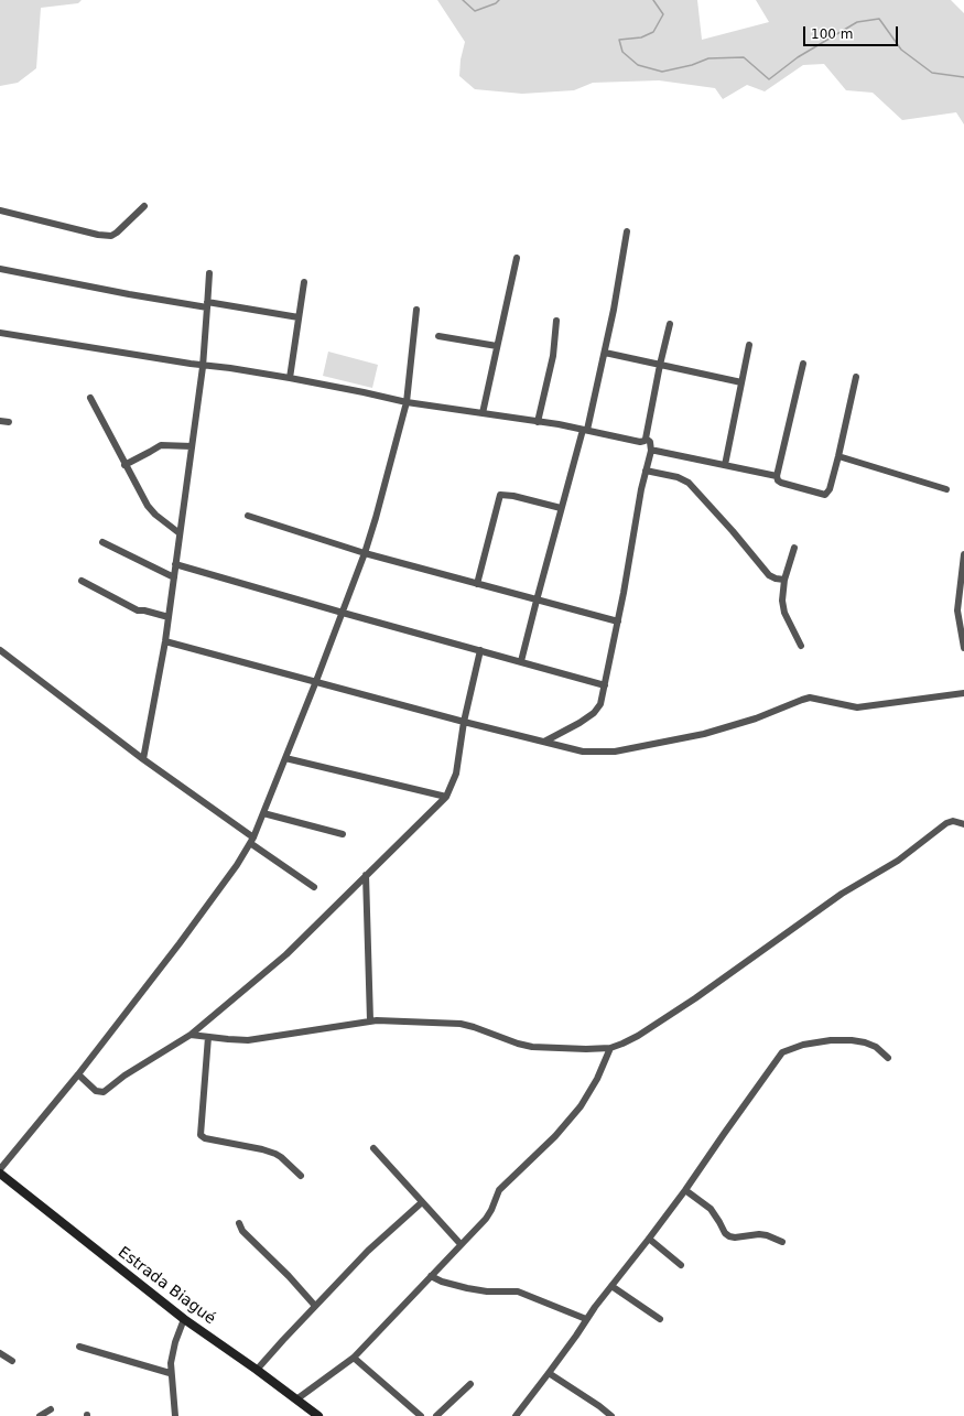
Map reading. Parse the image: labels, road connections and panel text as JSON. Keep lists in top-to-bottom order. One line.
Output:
{"streets":{"main road":["Estrada Biagué"]},"scale_bar":"100 m"}
